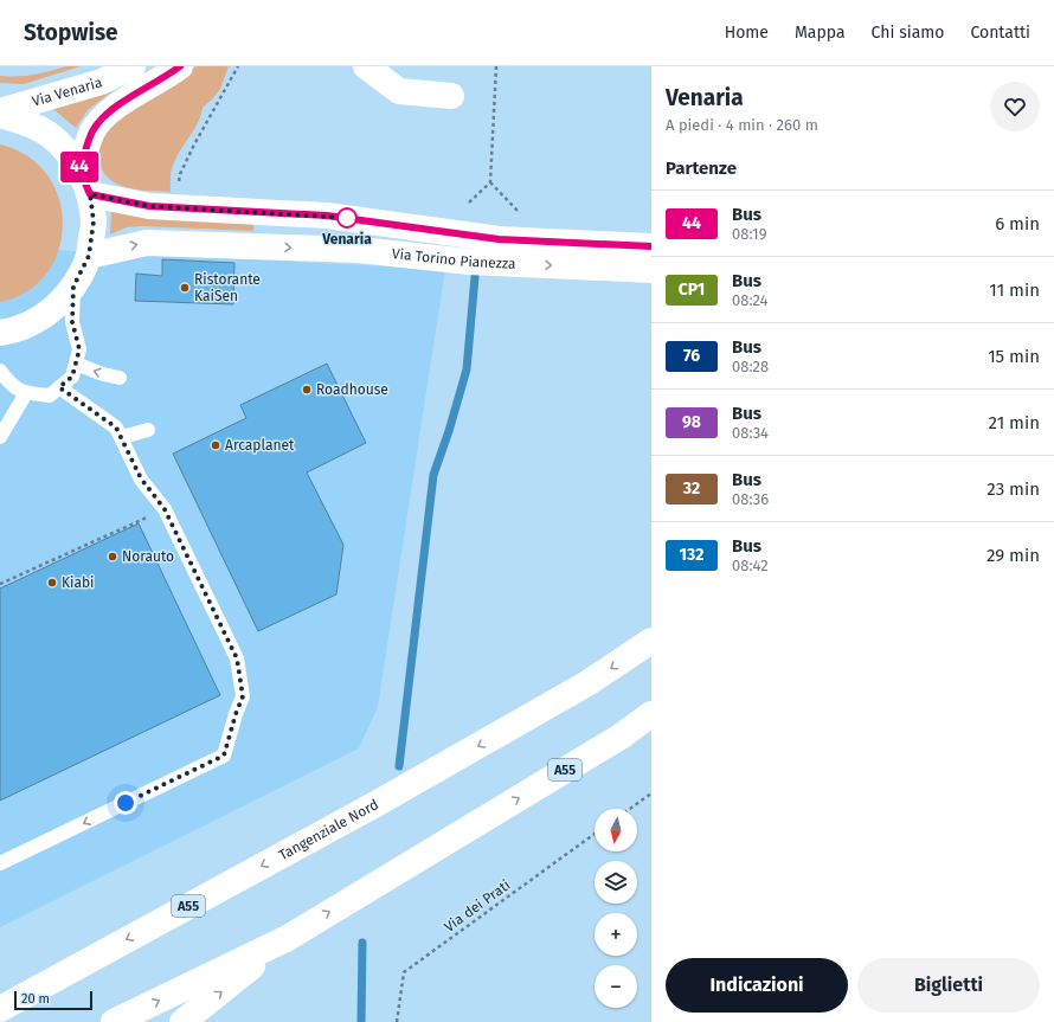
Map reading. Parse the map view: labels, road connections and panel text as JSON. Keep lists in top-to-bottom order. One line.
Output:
{"streets":{"main road":["Via Venaria","Via Torino Pianezza","A55","Tangenziale Nord"],"path":["Via dei Prati"]},"places":["Venaria","Ristorante KaiSen","Roadhouse","Arcaplanet","Norauto","Kiabi"],"lines":["bus line 44"],"scale_bar":"20 m","north":"bottom","page":{"header":"Stopwise","nav":["Home","Mappa","Chi siamo","Contatti"],"on_map":"44","heading":[["Venaria","A piedi · 4 min · 260 m"],"Partenze"],"list":[{"mark":"44","name":"Bus","note":"08:19","value":"6 min"},{"mark":"CP1","name":"Bus","note":"08:24","value":"11 min"},{"mark":"76","name":"Bus","note":"08:28","value":"15 min"},{"mark":"98","name":"Bus","note":"08:34","value":"21 min"},{"mark":"32","name":"Bus","note":"08:36","value":"23 min"},{"mark":"132","name":"Bus","note":"08:42","value":"29 min"}],"map_buttons":["+","−"],"buttons":["Indicazioni","Biglietti"],"scale":"20 m"}}
